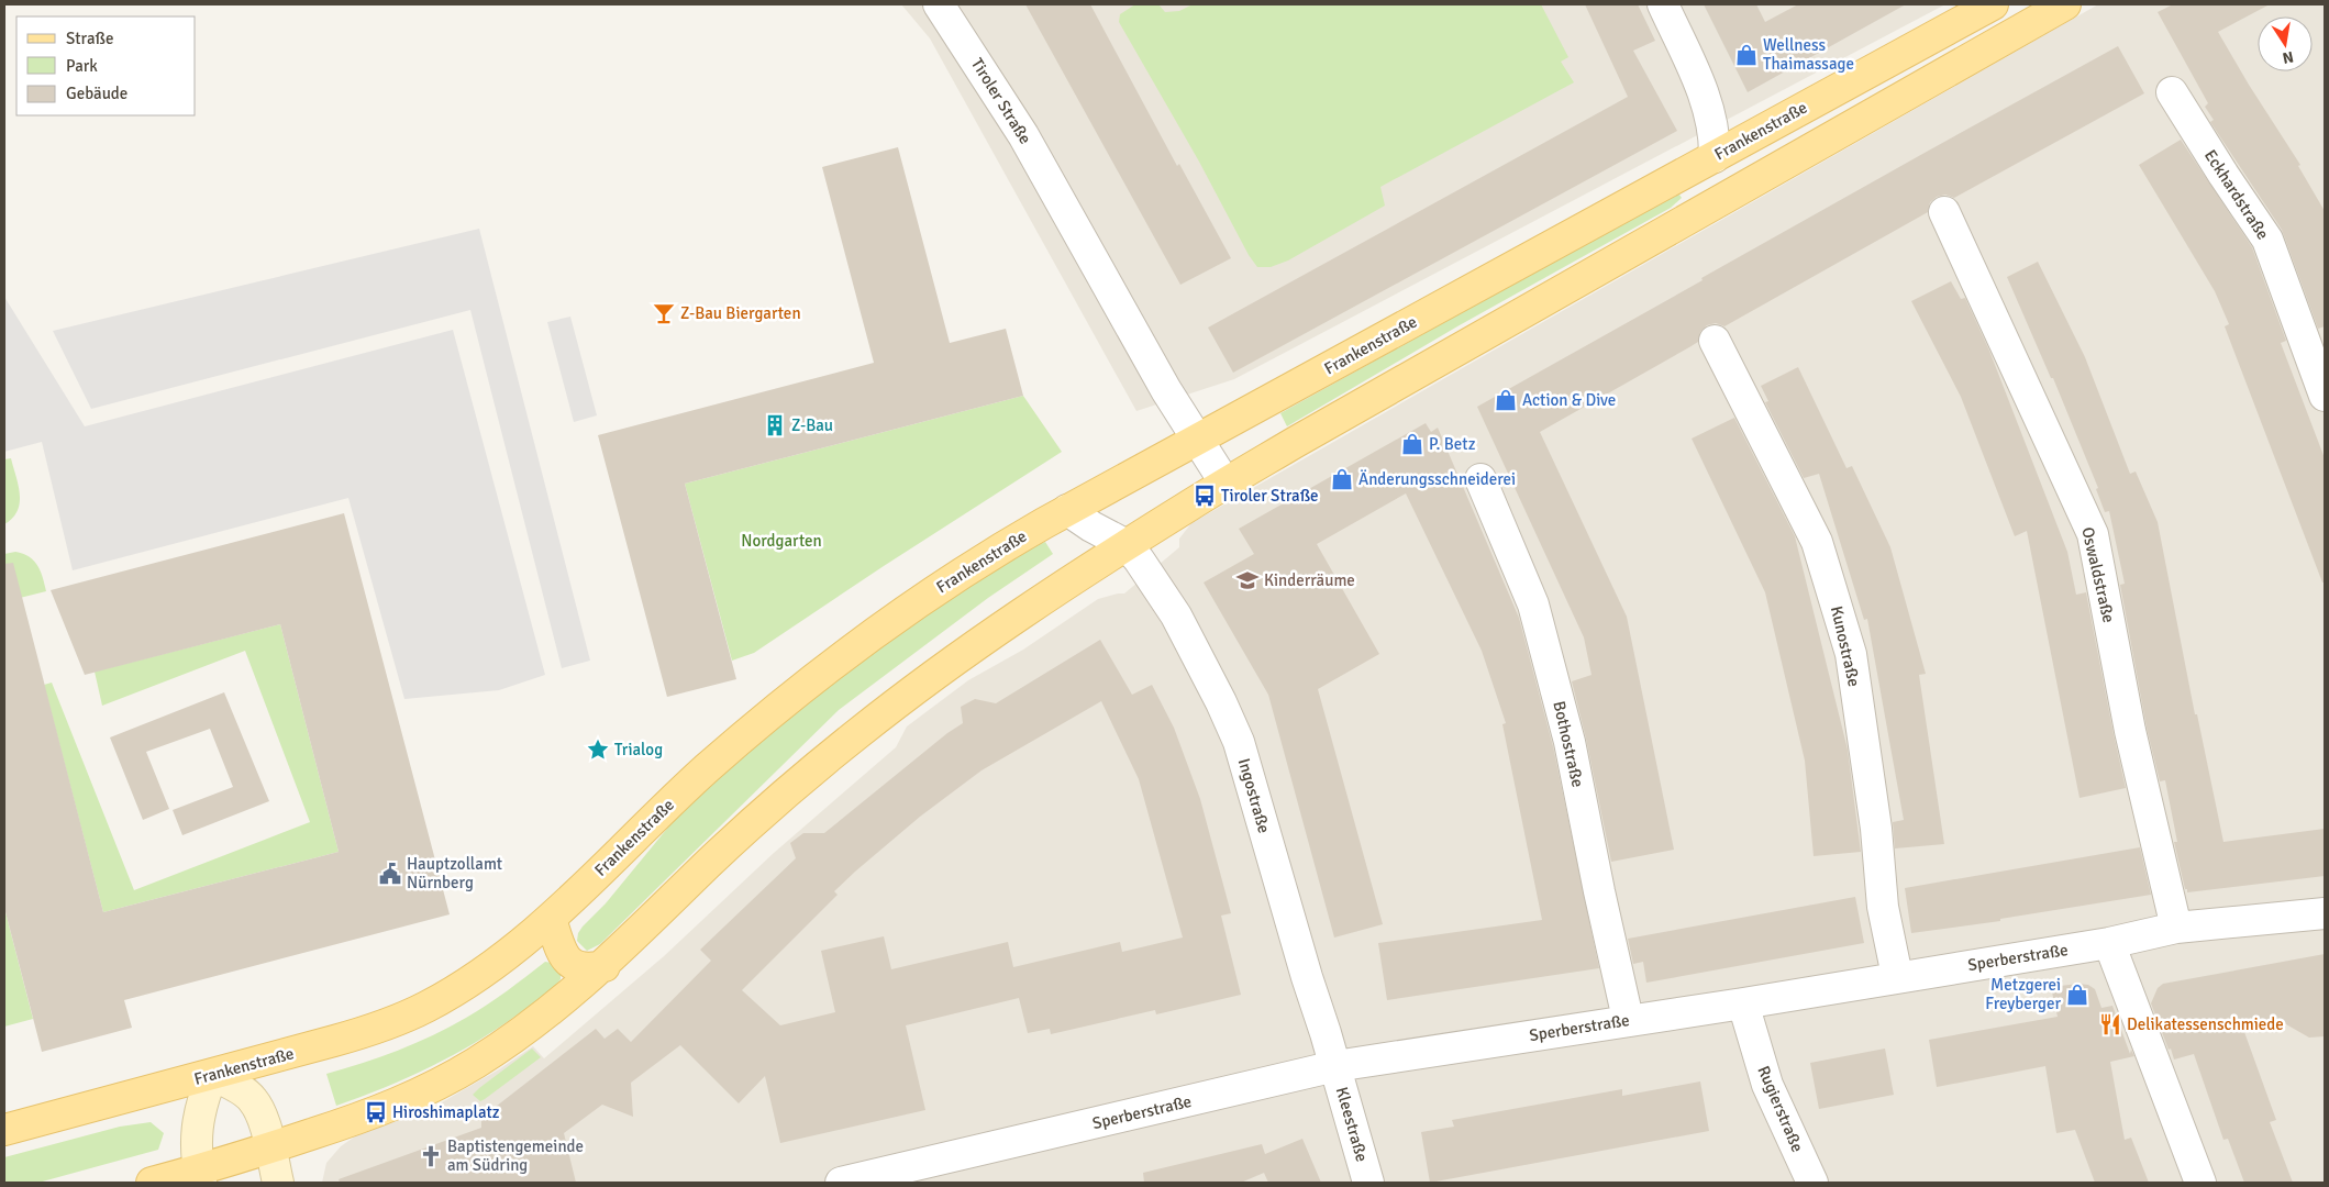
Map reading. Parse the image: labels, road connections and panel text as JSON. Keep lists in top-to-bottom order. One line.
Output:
{"streets":{"main road":["Frankenstraße"],"street":["Tiroler Straße","Eckhardstraße","Oswaldstraße","Kunostraße","Bothostraße","Ingostraße","Sperberstraße","Rugierstraße","Kleestraße"]},"crossings":[["Tiroler Straße","Frankenstraße"],["Oswaldstraße","Sperberstraße"],["Kunostraße","Sperberstraße"],["Bothostraße","Sperberstraße"],["Ingostraße","Sperberstraße"],["Ingostraße","Kleestraße"],["Sperberstraße","Rugierstraße"],["Sperberstraße","Kleestraße"]],"parks":["Nordgarten"],"places":{"shop":["Wellness Thaimassage","Action & Dive","P. Betz","Änderungsschneiderei","Metzgerei Freyberger"],"bar":["Z-Bau Biergarten"],"building":["Z-Bau"],"bus stop":["Tiroler Straße","Hiroshimaplatz"],"school or university":["Kinderräume"],"place":["Trialog"],"public building":["Hauptzollamt Nürnberg"],"restaurant":["Delikatessenschmiede"],"church":["Baptistengemeinde am Südring"]},"legend":["Straße","Park","Gebäude"],"north":"bottom"}
